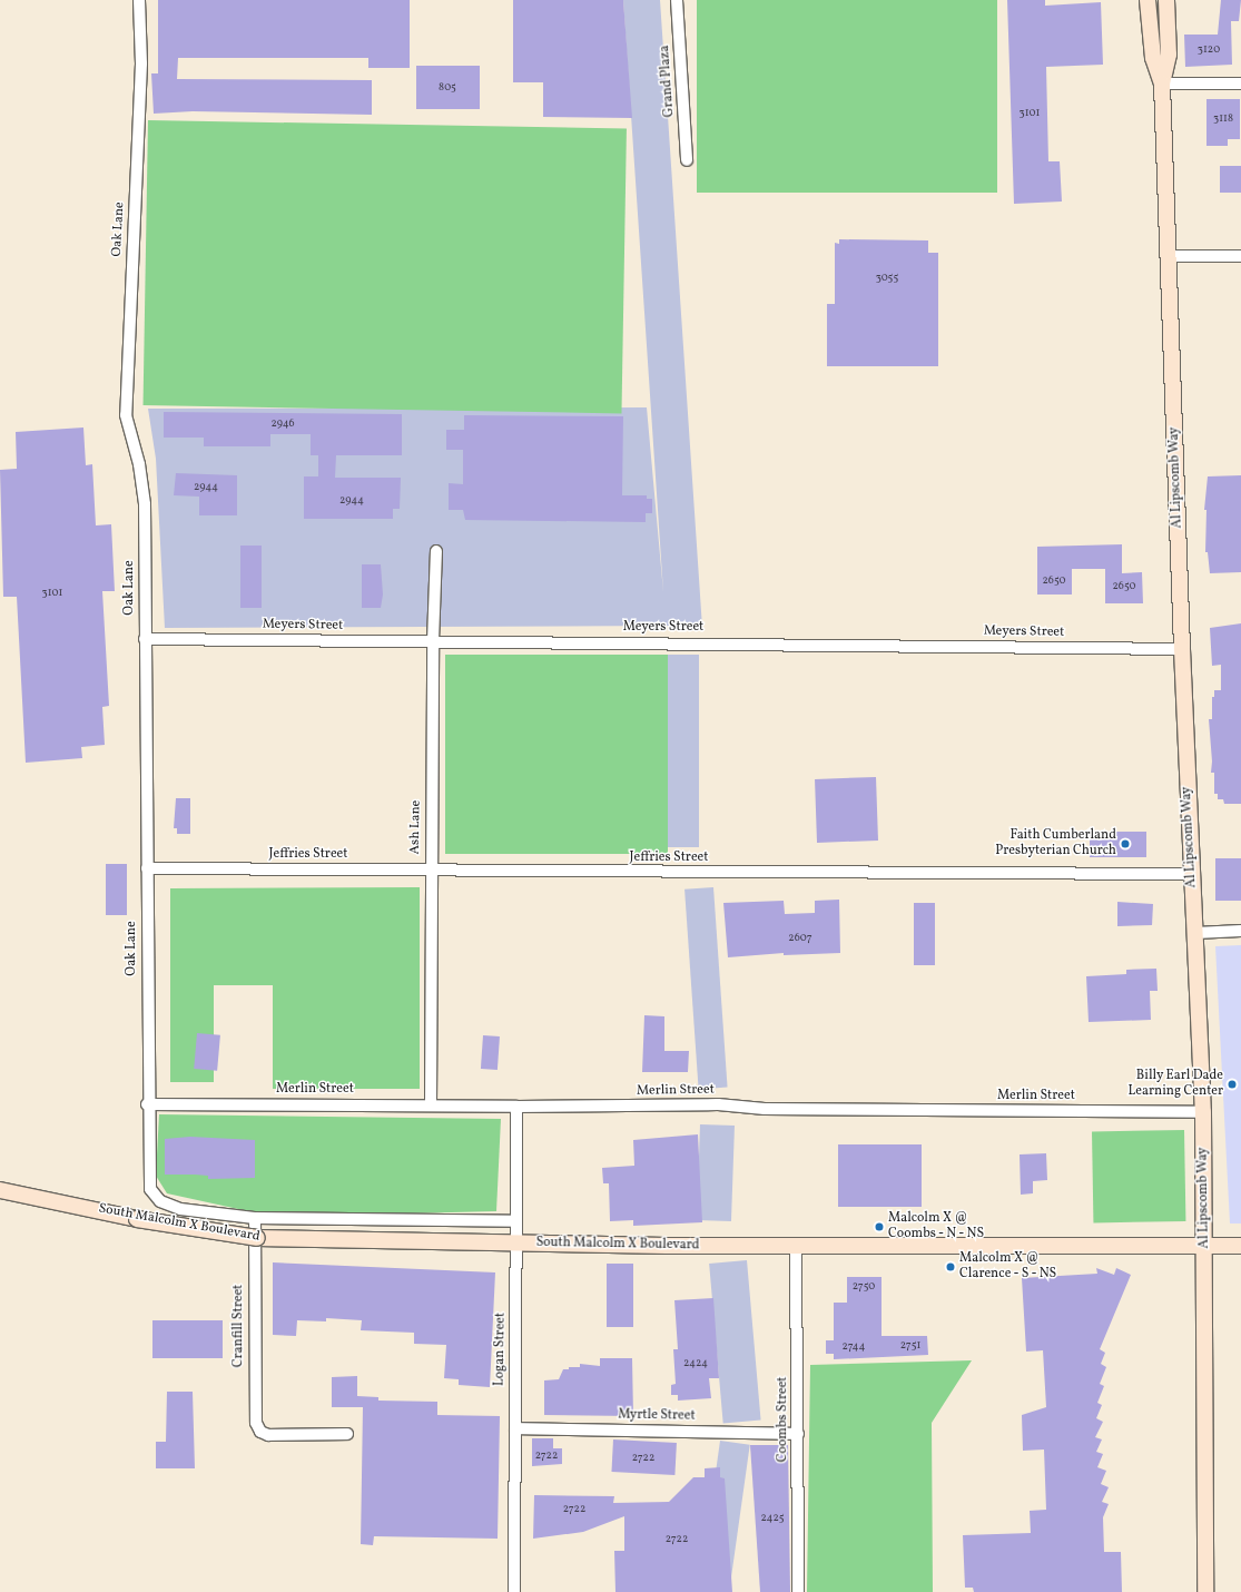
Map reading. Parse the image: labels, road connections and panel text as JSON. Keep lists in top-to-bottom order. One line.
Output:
{"streets":{"street":["Grand Plaza","Oak Lane","Al Lipscomb Way","Meyers Street","Ash Lane","Jeffries Street","Merlin Street","South Malcolm X Boulevard","Cranfill Street","Logan Street","Myrtle Street","Coombs Street"]},"crossings":[["Oak Lane","Meyers Street"],["Oak Lane","Jeffries Street"],["Oak Lane","Merlin Street"],["Oak Lane","Cranfill Street"],["Oak Lane","Logan Street"],["Al Lipscomb Way","Meyers Street"],["Al Lipscomb Way","Jeffries Street"],["Al Lipscomb Way","Merlin Street"],["Al Lipscomb Way","South Malcolm X Boulevard"],["Meyers Street","Ash Lane"],["Ash Lane","Jeffries Street"],["Ash Lane","Merlin Street"],["Merlin Street","Logan Street"],["South Malcolm X Boulevard","Logan Street"],["South Malcolm X Boulevard","Coombs Street"],["Logan Street","Myrtle Street"],["Myrtle Street","Coombs Street"]],"places":["Faith Cumberland Presbyterian Church","Billy Earl Dade Learning Center","Malcolm X @ Coombs - N - NS","Malcolm X @ Clarence - S - NS"],"house_numbers":["3120","805","3101","3118","3055","2946","2944","2944","2650","2650","3101","2607","2750","2751","2744","2424","2722","2722","2722","2425","2722"]}
